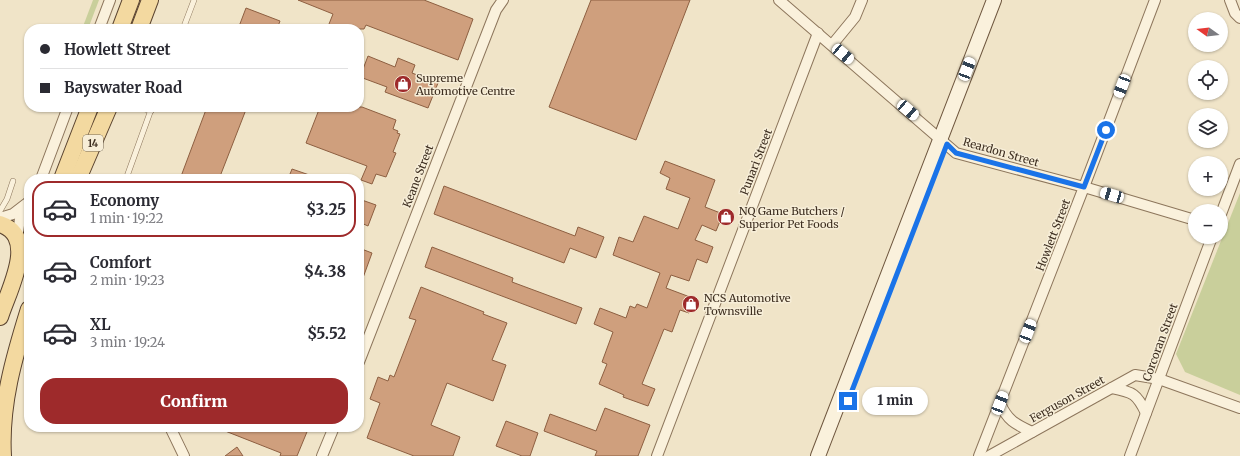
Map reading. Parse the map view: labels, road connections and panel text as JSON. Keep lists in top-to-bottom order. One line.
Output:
{"streets":{"main road":["14"],"street":["Reardon Street","Punari Street","Keane Street","Howlett Street","Corcoran Street","Ferguson Street"]},"crossings":[["Reardon Street","Punari Street"],["Reardon Street","Howlett Street"],["Corcoran Street","Ferguson Street"]],"places":{"shop":["Supreme Automotive Centre","NQ Game Butchers / Superior Pet Foods","NCS Automotive Townsville"]},"north":"left","page":{"map_buttons":["+","−"],"banner":["Howlett Street","Bayswater Road"],"list":[{"name":"Economy","note":"1 min · 19:22","value":"$3.25"},{"name":"Comfort","note":"2 min · 19:23","value":"$4.38"},{"name":"XL","note":"3 min · 19:24","value":"$5.52"}],"buttons":"Confirm","bubble":"1 min"}}
